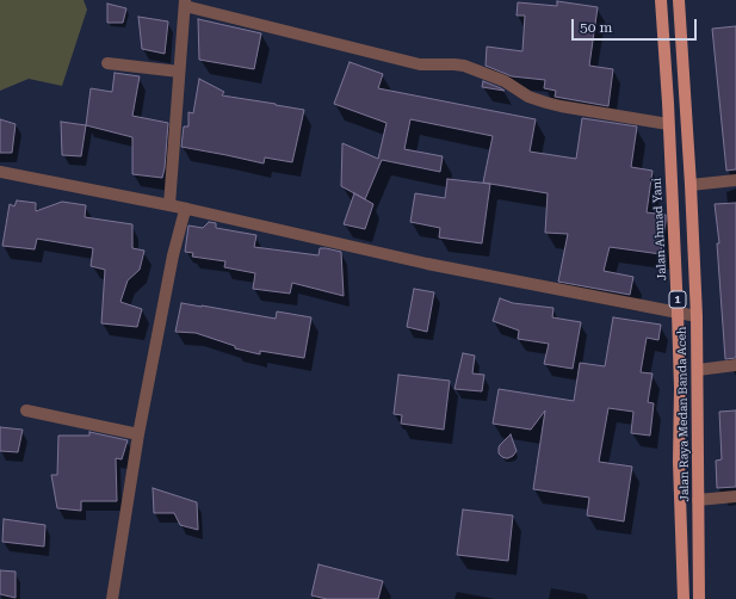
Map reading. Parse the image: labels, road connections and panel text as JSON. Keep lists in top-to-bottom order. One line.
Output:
{"streets":{"main road":["Jalan Ahmad Yani","1","Jalan Raya Medan Banda Aceh"]},"scale_bar":"50 m"}
